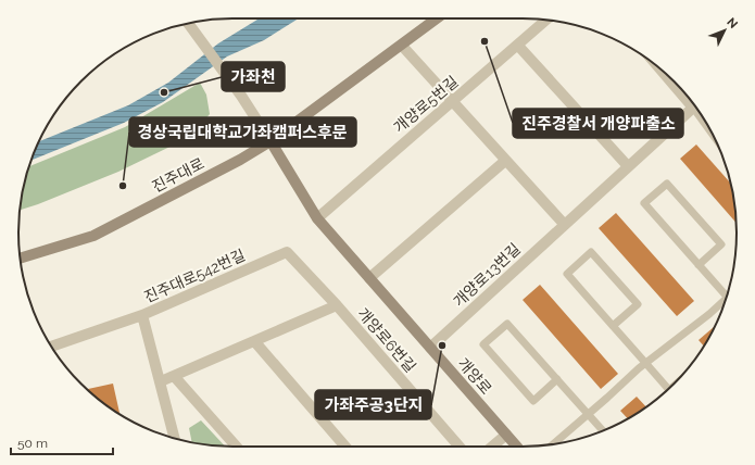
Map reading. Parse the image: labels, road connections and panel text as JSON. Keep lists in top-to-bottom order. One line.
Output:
{"streets":{"street":["개양로5번길","진주대로","개양로13번길","진주대로542번길","개양로6번길","개양로"]},"crossings":[["개양로5번길","개양로"],["진주대로","개양로"],["개양로13번길","개양로"],["진주대로542번길","개양로6번길"]],"places":["진주경찰서 개양파출소","가좌천","경상국립대학교가좌캠퍼스후문","가좌주공3단지"],"scale_bar":"50 m","north":"top right"}
